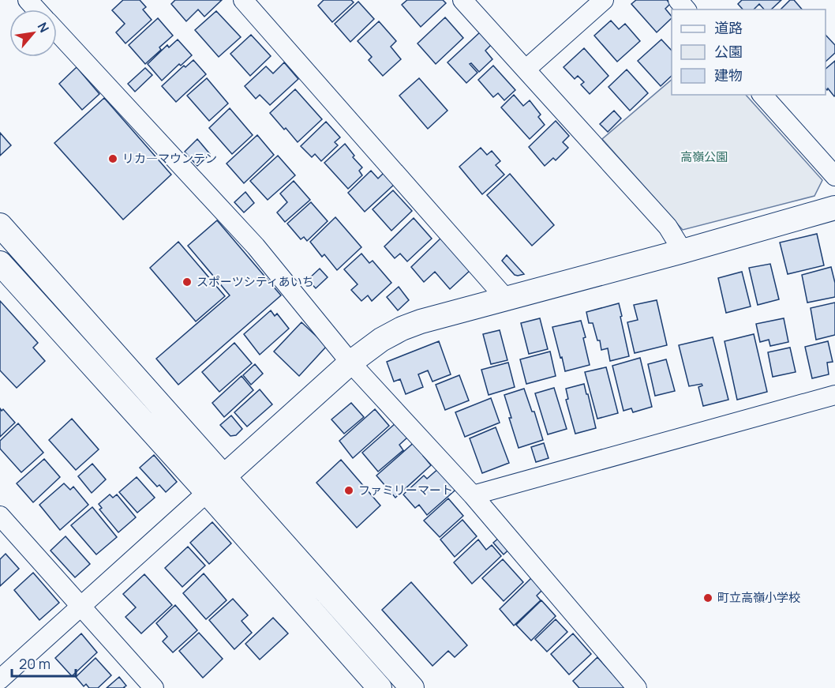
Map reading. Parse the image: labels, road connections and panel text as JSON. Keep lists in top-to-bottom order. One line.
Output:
{"parks":["高嶺公園"],"places":["リカ―マウンテン","スポーツシティあいち","ファミリーマート","町立高嶺小学校"],"legend":["道路","公園","建物"],"scale_bar":"20 m","north":"top right"}
